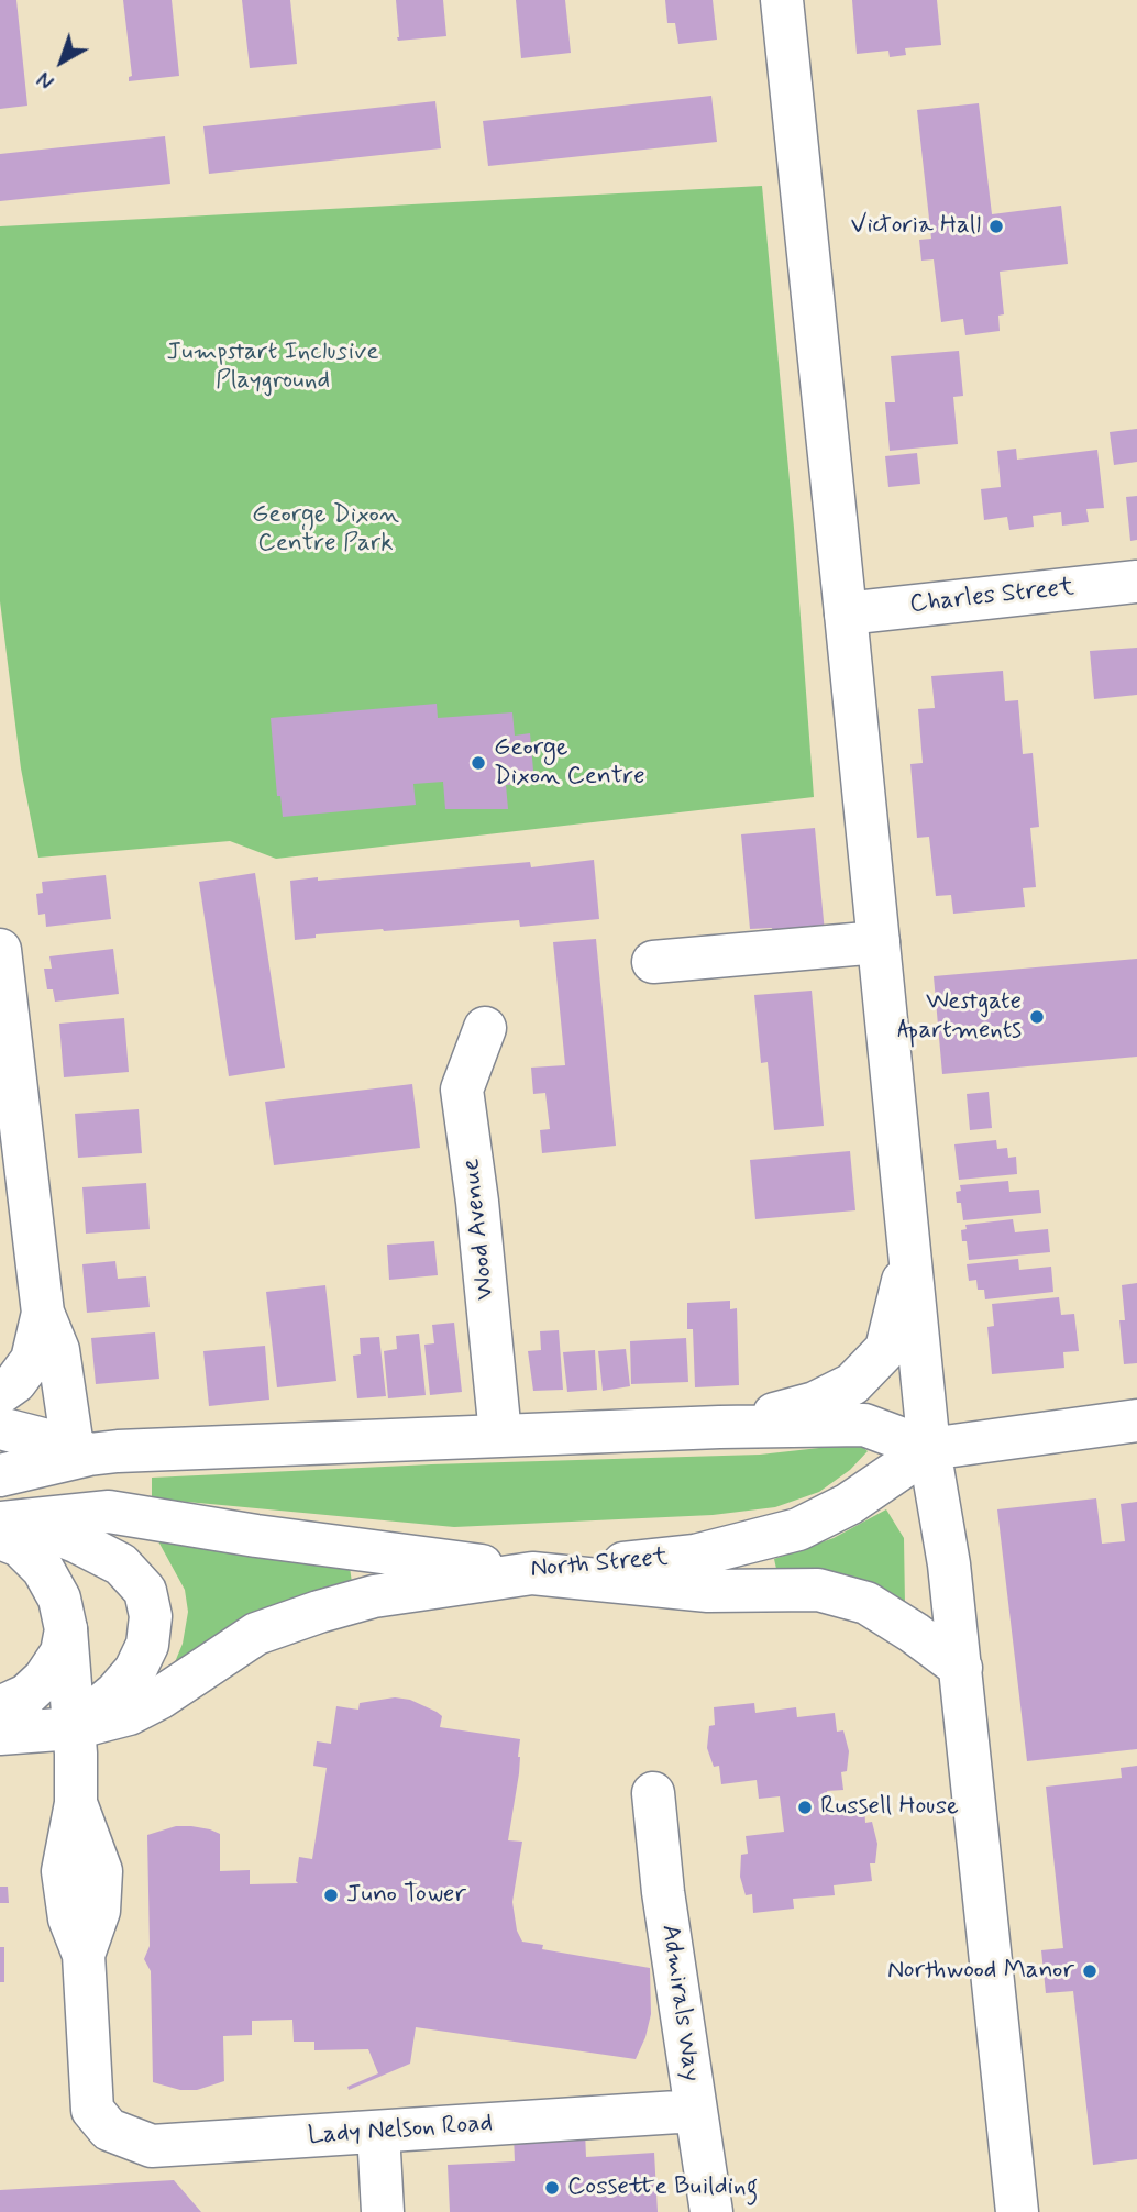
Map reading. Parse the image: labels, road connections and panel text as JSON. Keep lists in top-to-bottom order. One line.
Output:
{"streets":{"main road":["Charles Street","Wood Avenue","North Street","Admirals Way","Lady Nelson Road"]},"crossings":[["Wood Avenue","North Street"],["Admirals Way","Lady Nelson Road"]],"parks":["Jumpstart Inclusive Playground","George Dixon Centre Park"],"places":["Victoria Hall","George Dixon Centre","Westgate Apartments","Russell House","Juno Tower","Northwood Manor","Cossette Building"],"north":"bottom left"}
